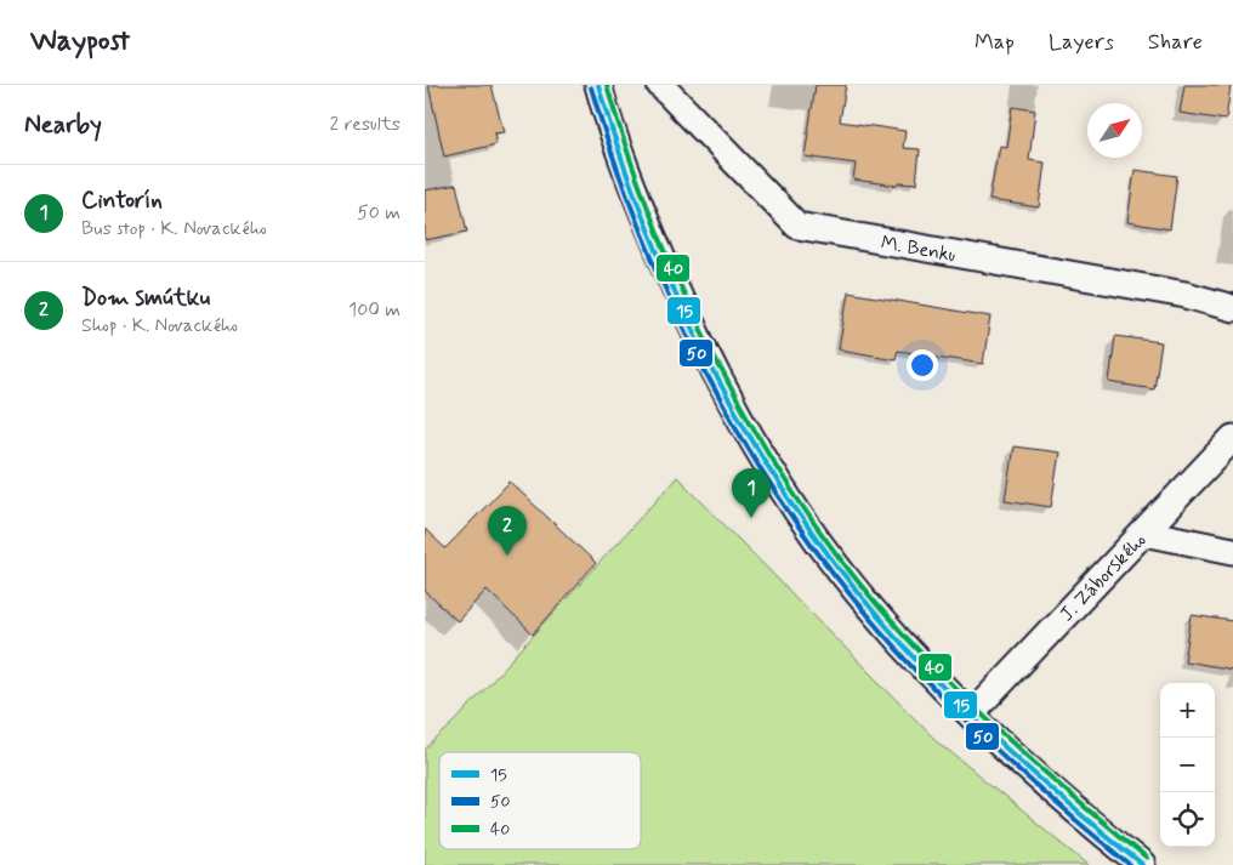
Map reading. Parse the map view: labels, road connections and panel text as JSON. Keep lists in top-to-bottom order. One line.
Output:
{"streets":{"street":["M. Benku","J. Záborského"]},"lines":["transit line 15","transit line 40","transit line 50"],"legend":["15","50","40"],"north":"top right","page":{"header":"Waypost","nav":["Map","Layers","Share"],"heading":["Nearby","2 results"],"list":[{"mark":"1","name":"Cintorín","note":"Bus stop · K. Novackého","value":"50 m"},{"mark":"2","name":"Dom smútku","note":"Shop · K. Novackého","value":"100 m"}],"pins":["1","2"],"map_buttons":["+","−"]}}
